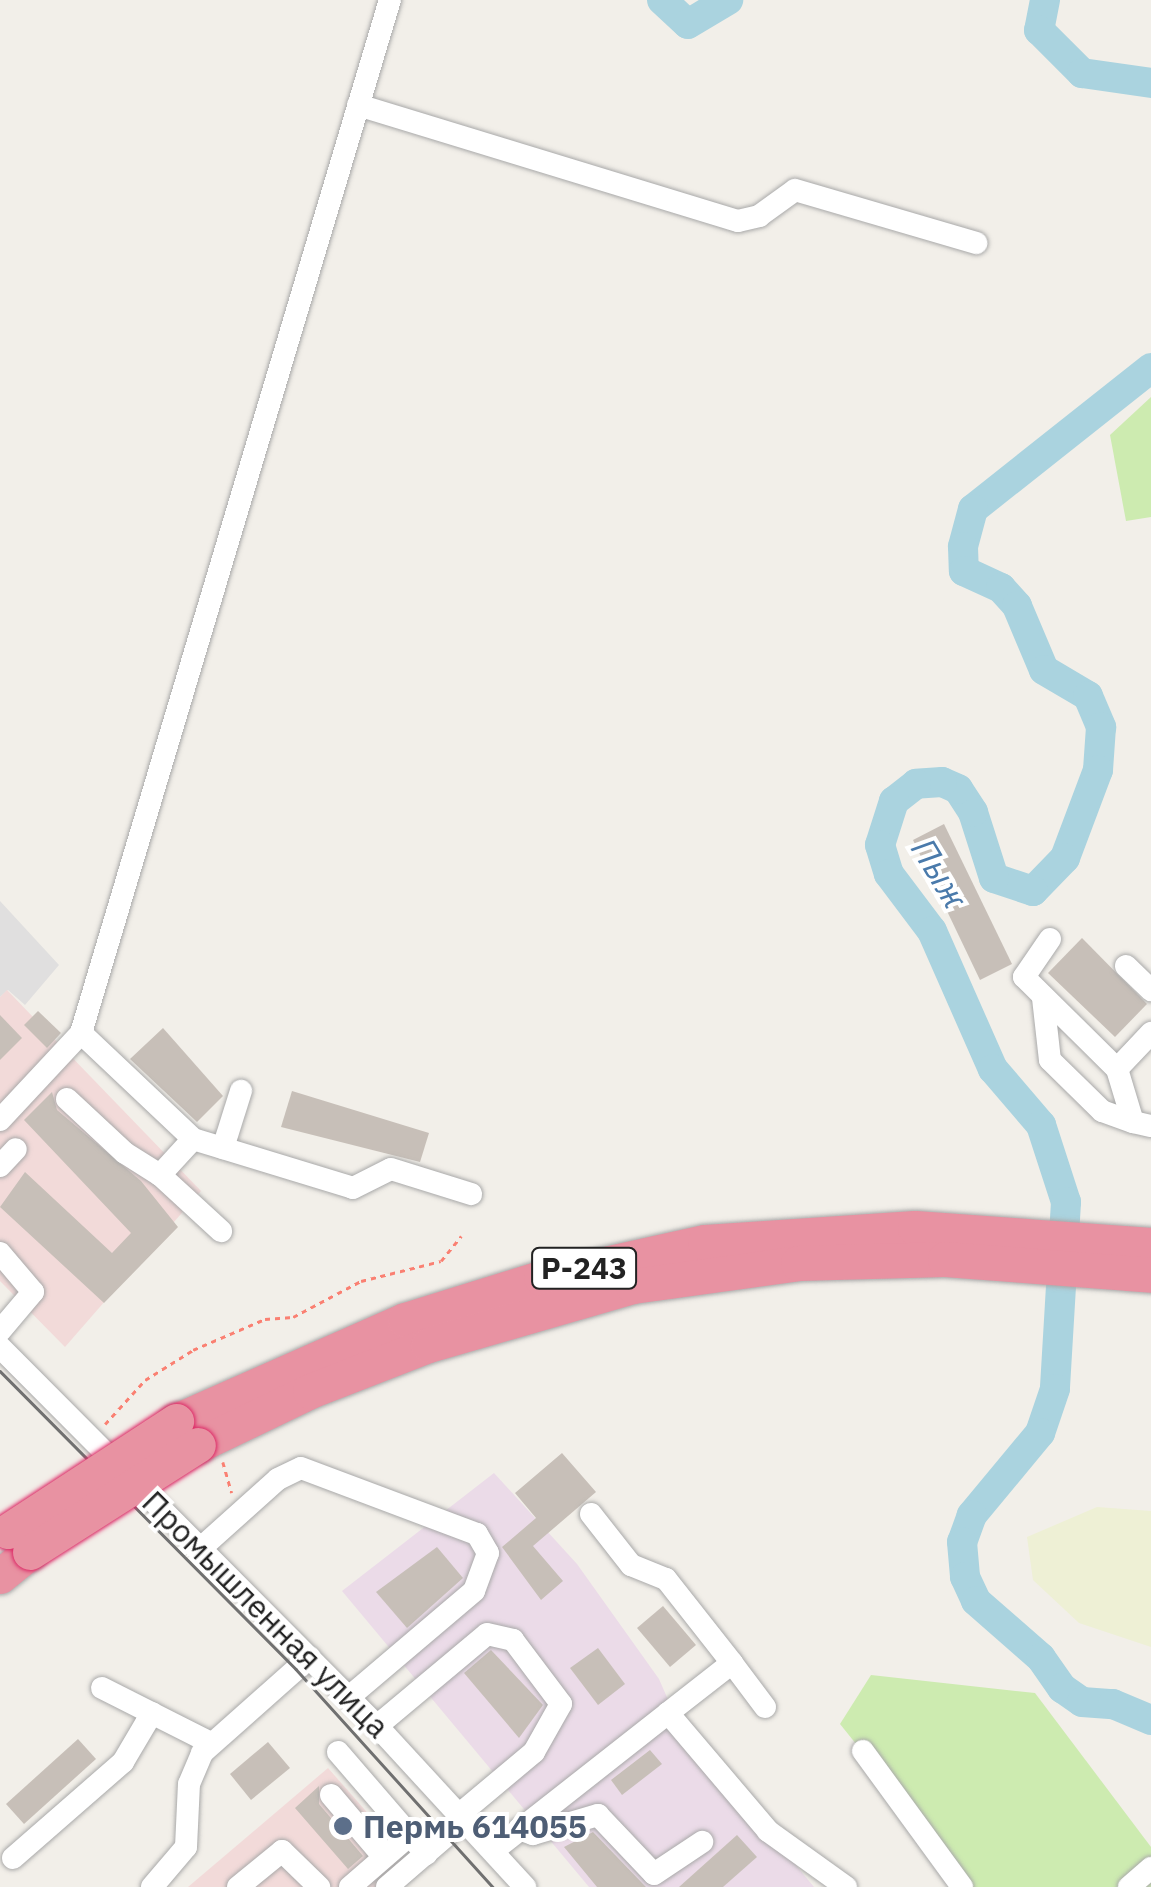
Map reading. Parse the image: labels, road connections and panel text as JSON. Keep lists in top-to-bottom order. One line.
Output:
{"streets":{"highway":["Р-243"],"street":["Промышленная улица"]},"water":["Пыж"],"places":["Пермь 614055"]}
